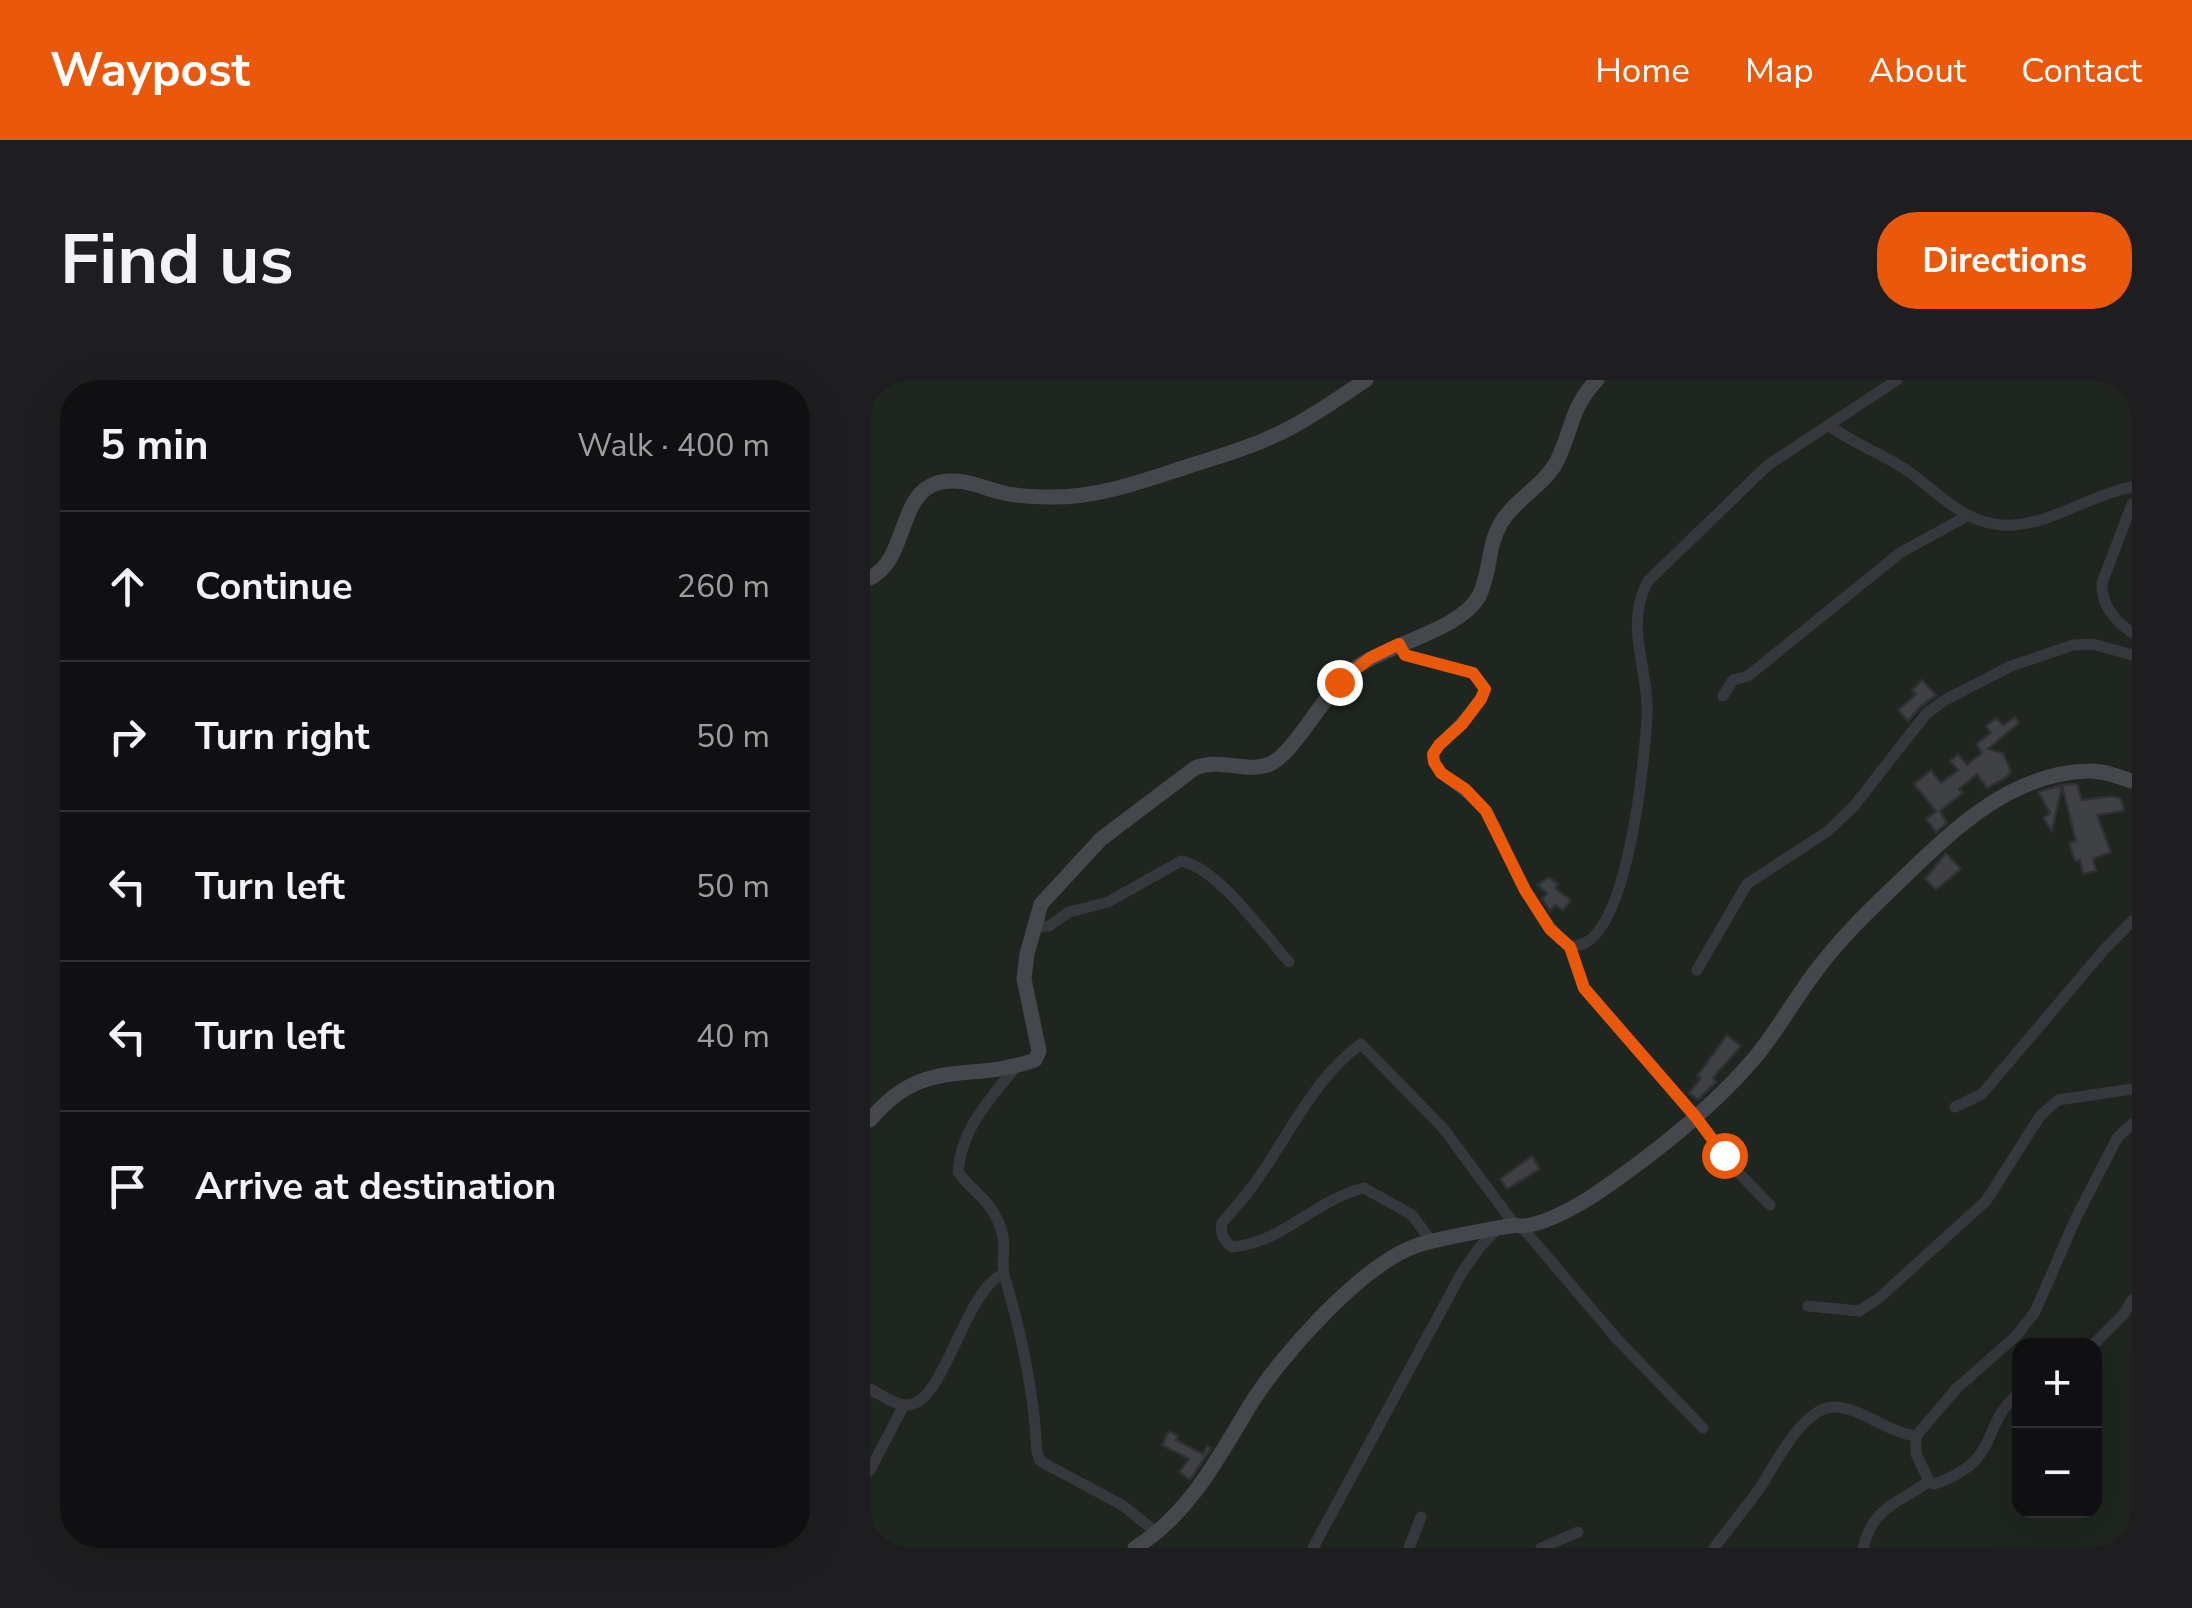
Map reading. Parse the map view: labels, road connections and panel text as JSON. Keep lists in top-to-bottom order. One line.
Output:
{"page":{"header":"Waypost","nav":["Home","Map","About","Contact"],"title":"Find us","buttons":"Directions","heading":["5 min","Walk · 400 m"],"list":[["Continue","260 m"],["Turn right","50 m"],["Turn left","50 m"],["Turn left","40 m"],"Arrive at destination"],"map_buttons":["+","−"]}}
